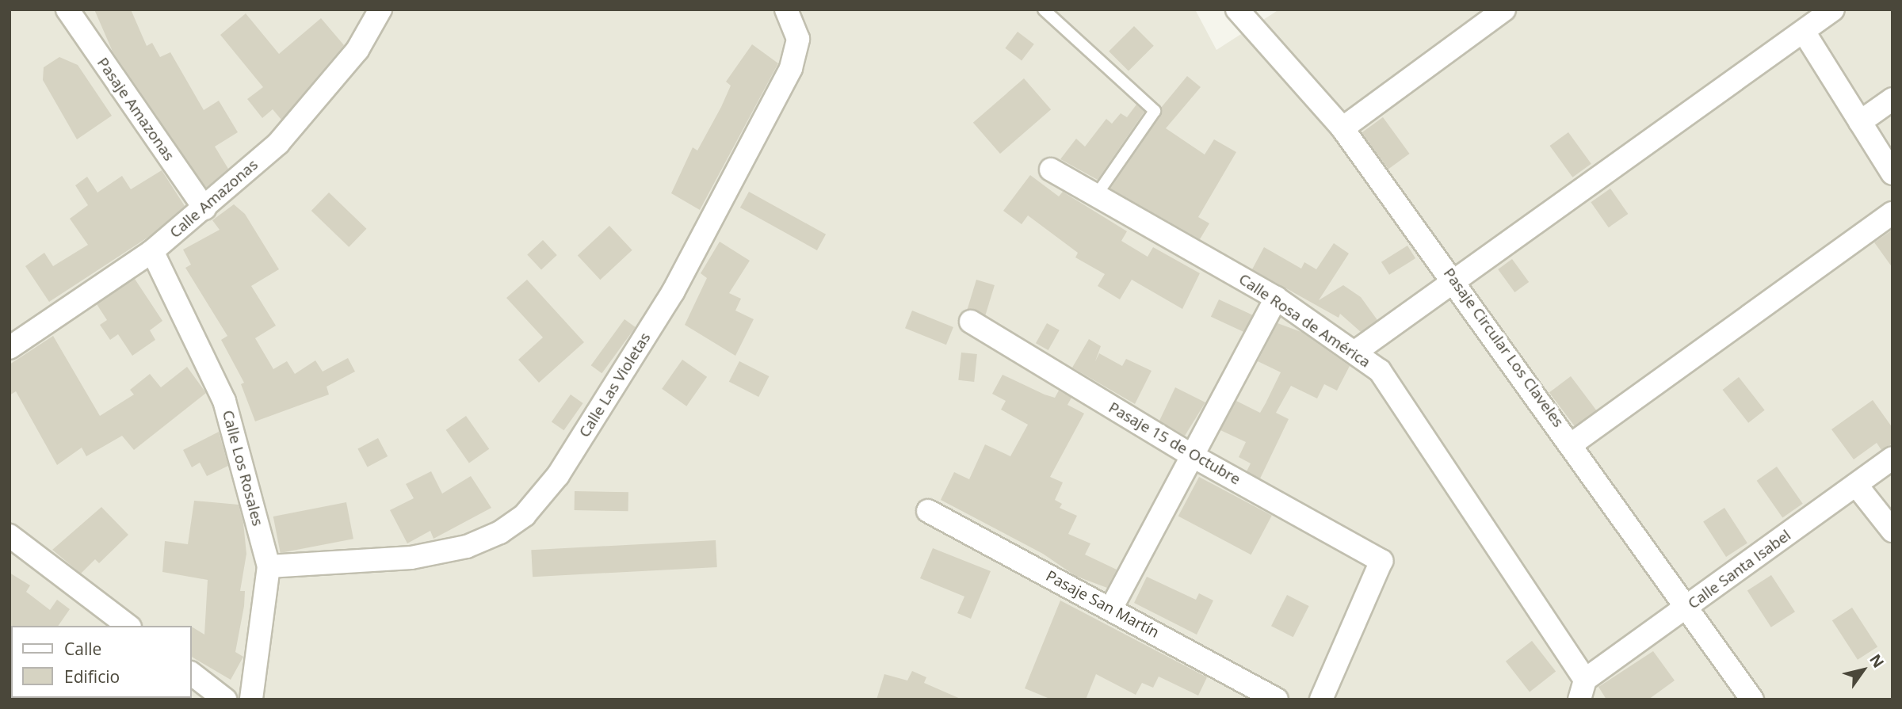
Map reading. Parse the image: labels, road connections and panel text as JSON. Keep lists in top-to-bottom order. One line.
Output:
{"streets":{"street":["Pasaje Amazonas","Calle Amazonas","Calle Rosa de América","Pasaje Circular Los Claveles","Calle Las Violetas","Pasaje 15 de Octubre","Calle Los Rosales","Calle Santa Isabel","Pasaje San Martín"]},"crossings":[["Pasaje Amazonas","Calle Amazonas"],["Calle Amazonas","Calle Los Rosales"],["Calle Rosa de América","Calle Santa Isabel"],["Pasaje Circular Los Claveles","Calle Santa Isabel"],["Calle Las Violetas","Calle Los Rosales"]],"legend":["Calle","Edificio"],"north":"top right"}
